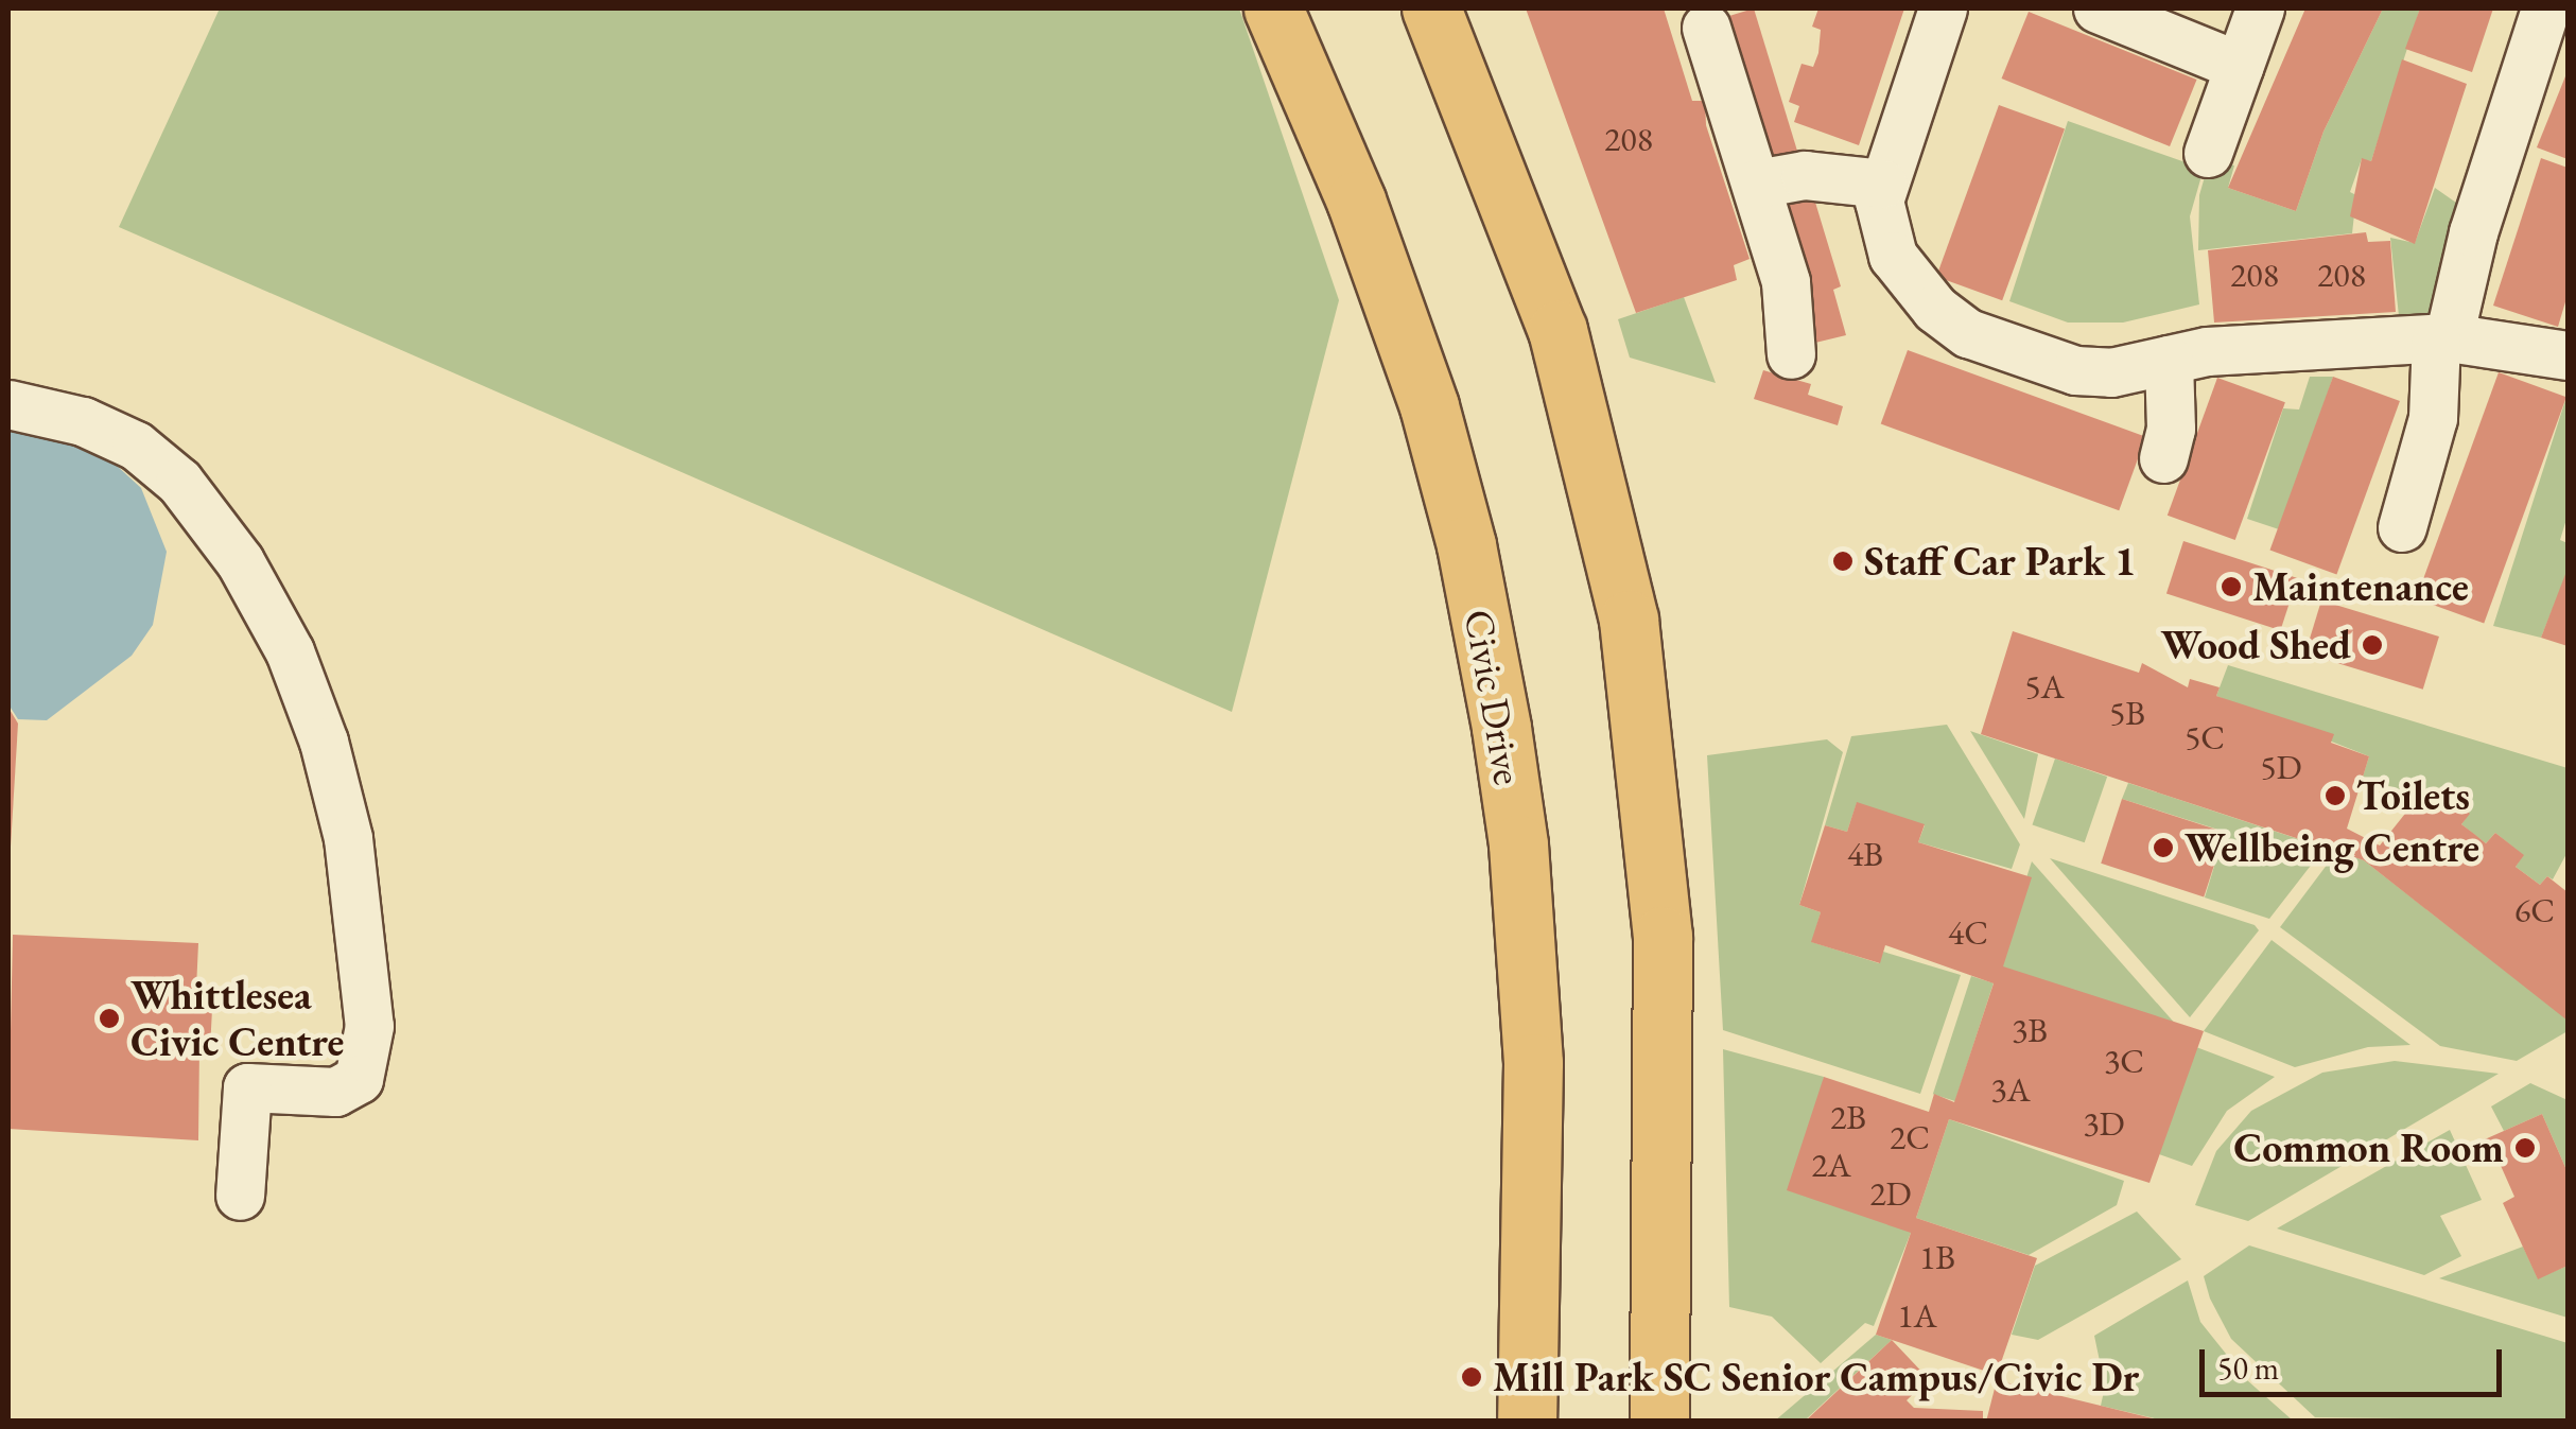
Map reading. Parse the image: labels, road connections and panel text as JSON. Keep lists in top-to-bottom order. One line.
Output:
{"streets":{"main road":["Civic Drive"]},"places":["Staff Car Park 1","Maintenance","Wood Shed","Toilets","Wellbeing Centre","Whittlesea Civic Centre","Common Room","Mill Park SC Senior Campus/Civic Dr"],"house_numbers":["208","208","208","5A","5B","5C","5D","4B","6C","4C","3B","3C","3A","2B","3D","2C","2A","2D","1B","1A"],"scale_bar":"50 m"}
